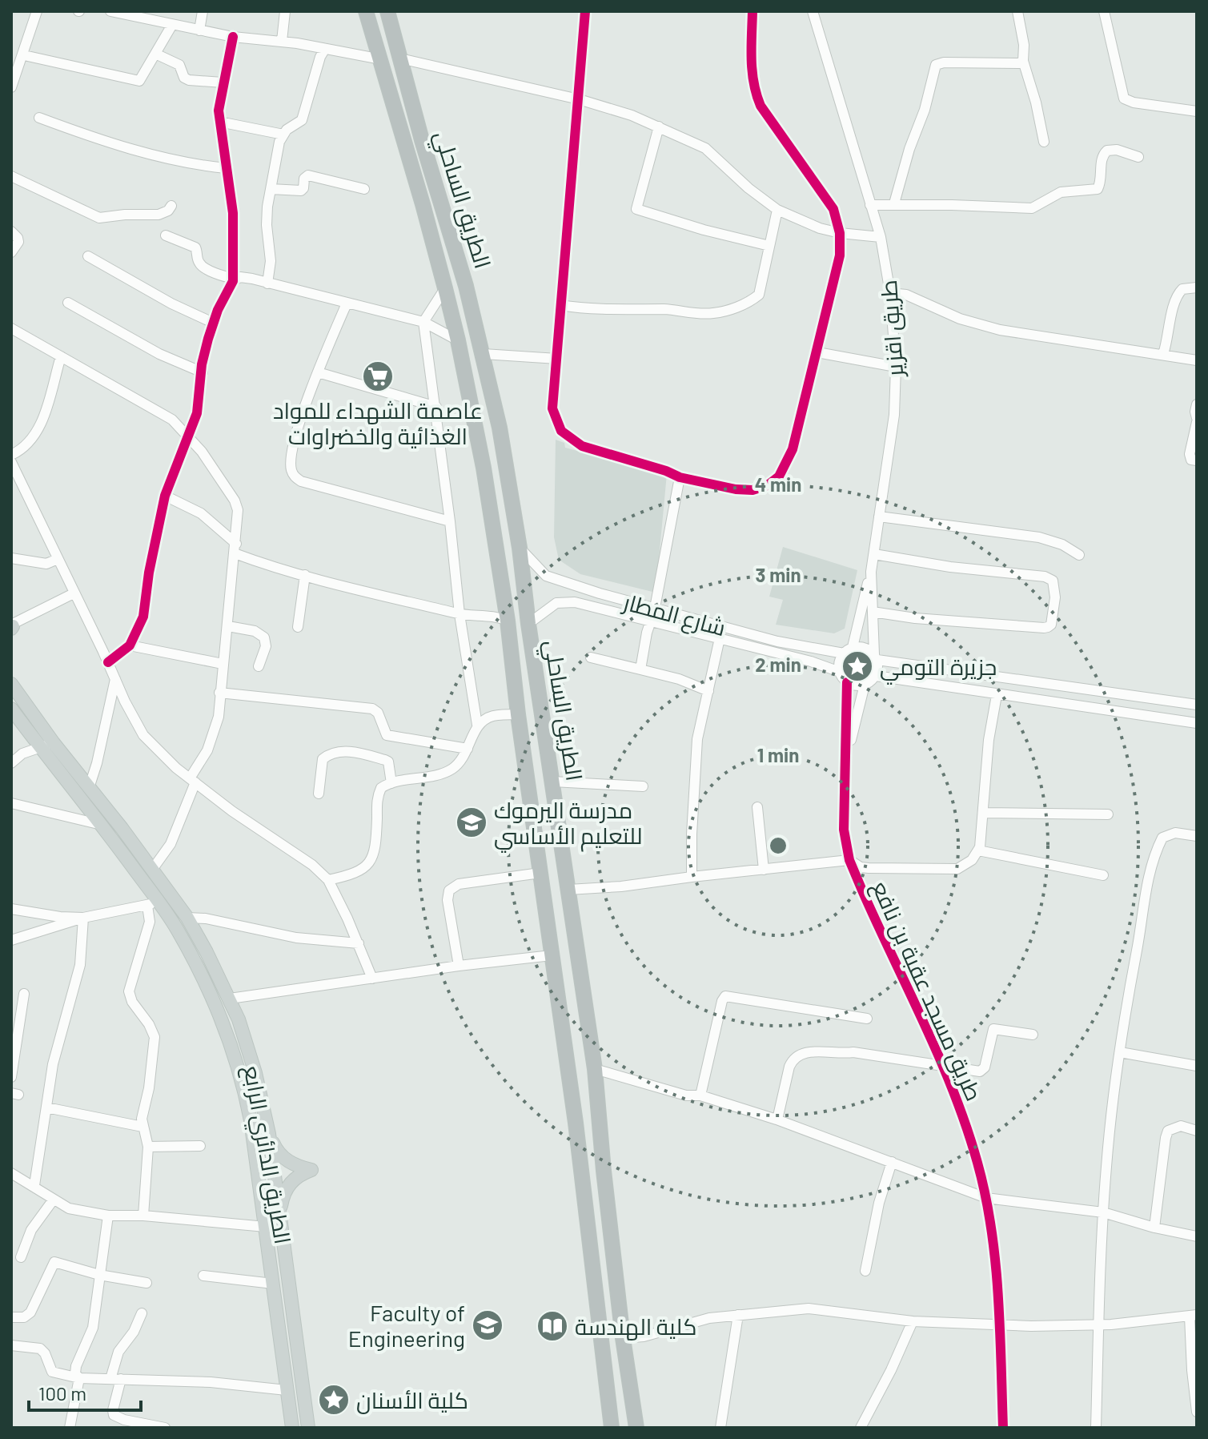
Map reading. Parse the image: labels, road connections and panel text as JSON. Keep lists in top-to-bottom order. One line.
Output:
{"streets":{"highway":["الطريق الساحلي"],"main road":["الطريق الدائري الرابع"],"street":["طريق اقزير","شارع المطار","طريق مسجد عقبة بن نافع"]},"crossings":[["الطريق الساحلي","شارع المطار"],["طريق اقزير","شارع المطار"],["طريق اقزير","طريق مسجد عقبة بن نافع"],["شارع المطار","طريق مسجد عقبة بن نافع"]],"places":{"supermarket":["عاصمة الشهداء للمواد الغذائية والخضراوات"],"place":["جزيرة التومي","كلية الأسنان"],"school or university":["مدرسة اليرموك للتعليم الأساسي","Faculty of Engineering"],"library":["كلية الهندسة"]},"scale_bar":"100 m","rings":["4 min","3 min","2 min","1 min"]}
